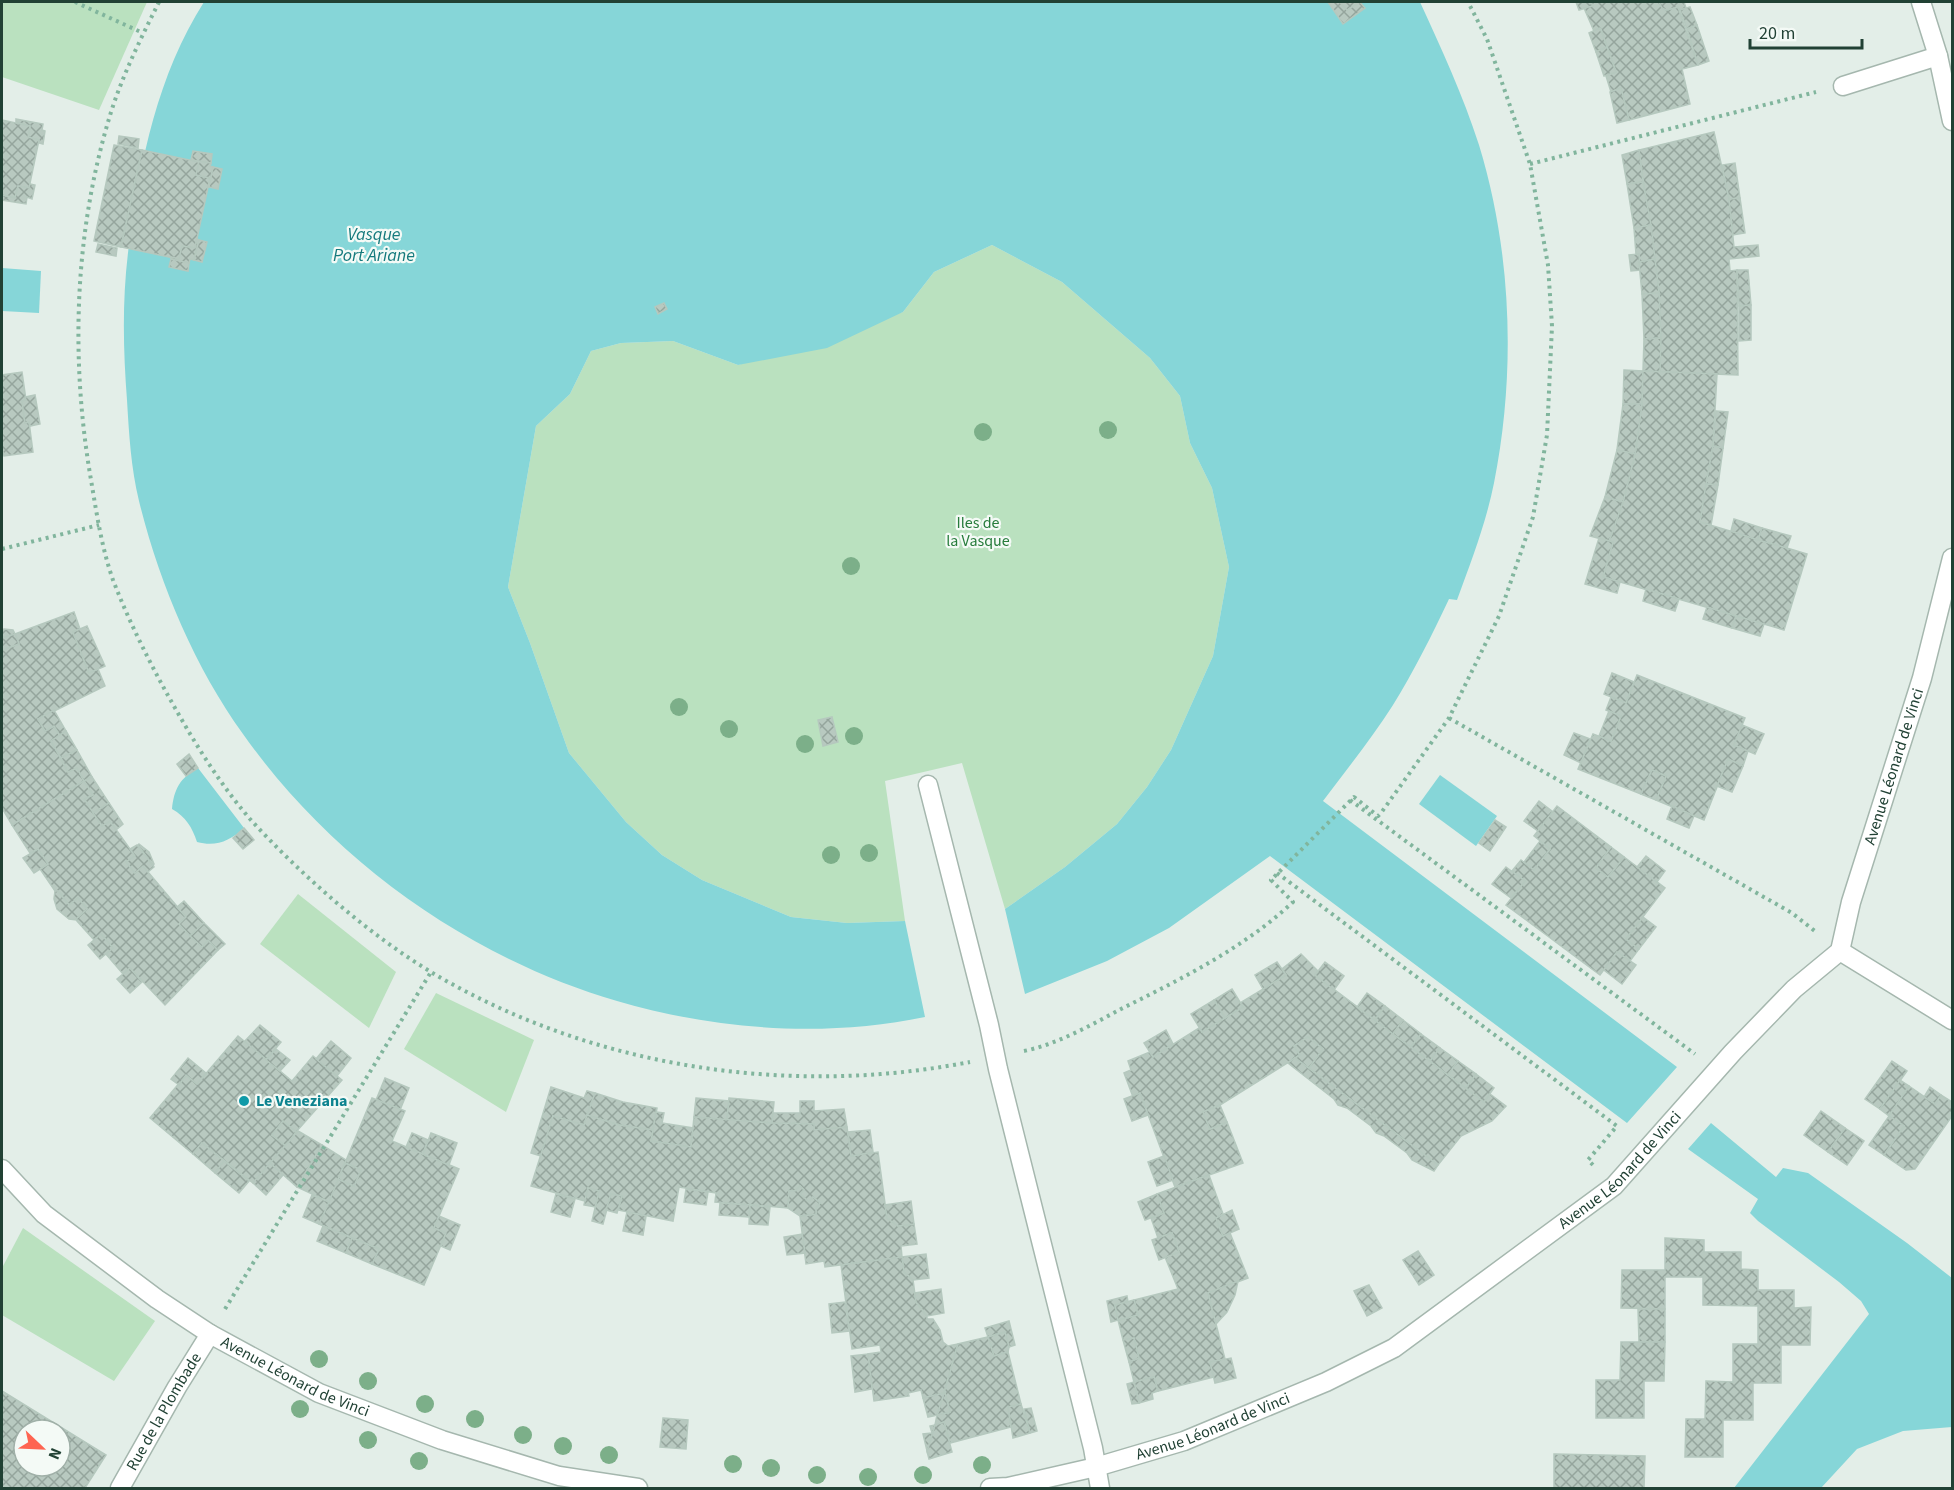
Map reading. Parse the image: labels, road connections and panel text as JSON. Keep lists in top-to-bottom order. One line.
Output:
{"streets":{"street":["Avenue Léonard de Vinci","Rue de la Plombade"]},"crossings":[["Avenue Léonard de Vinci","Rue de la Plombade"]],"water":["Vasque Port Ariane"],"parks":["Iles de la Vasque"],"places":["Le Veneziana"],"scale_bar":"20 m","north":"bottom right"}
